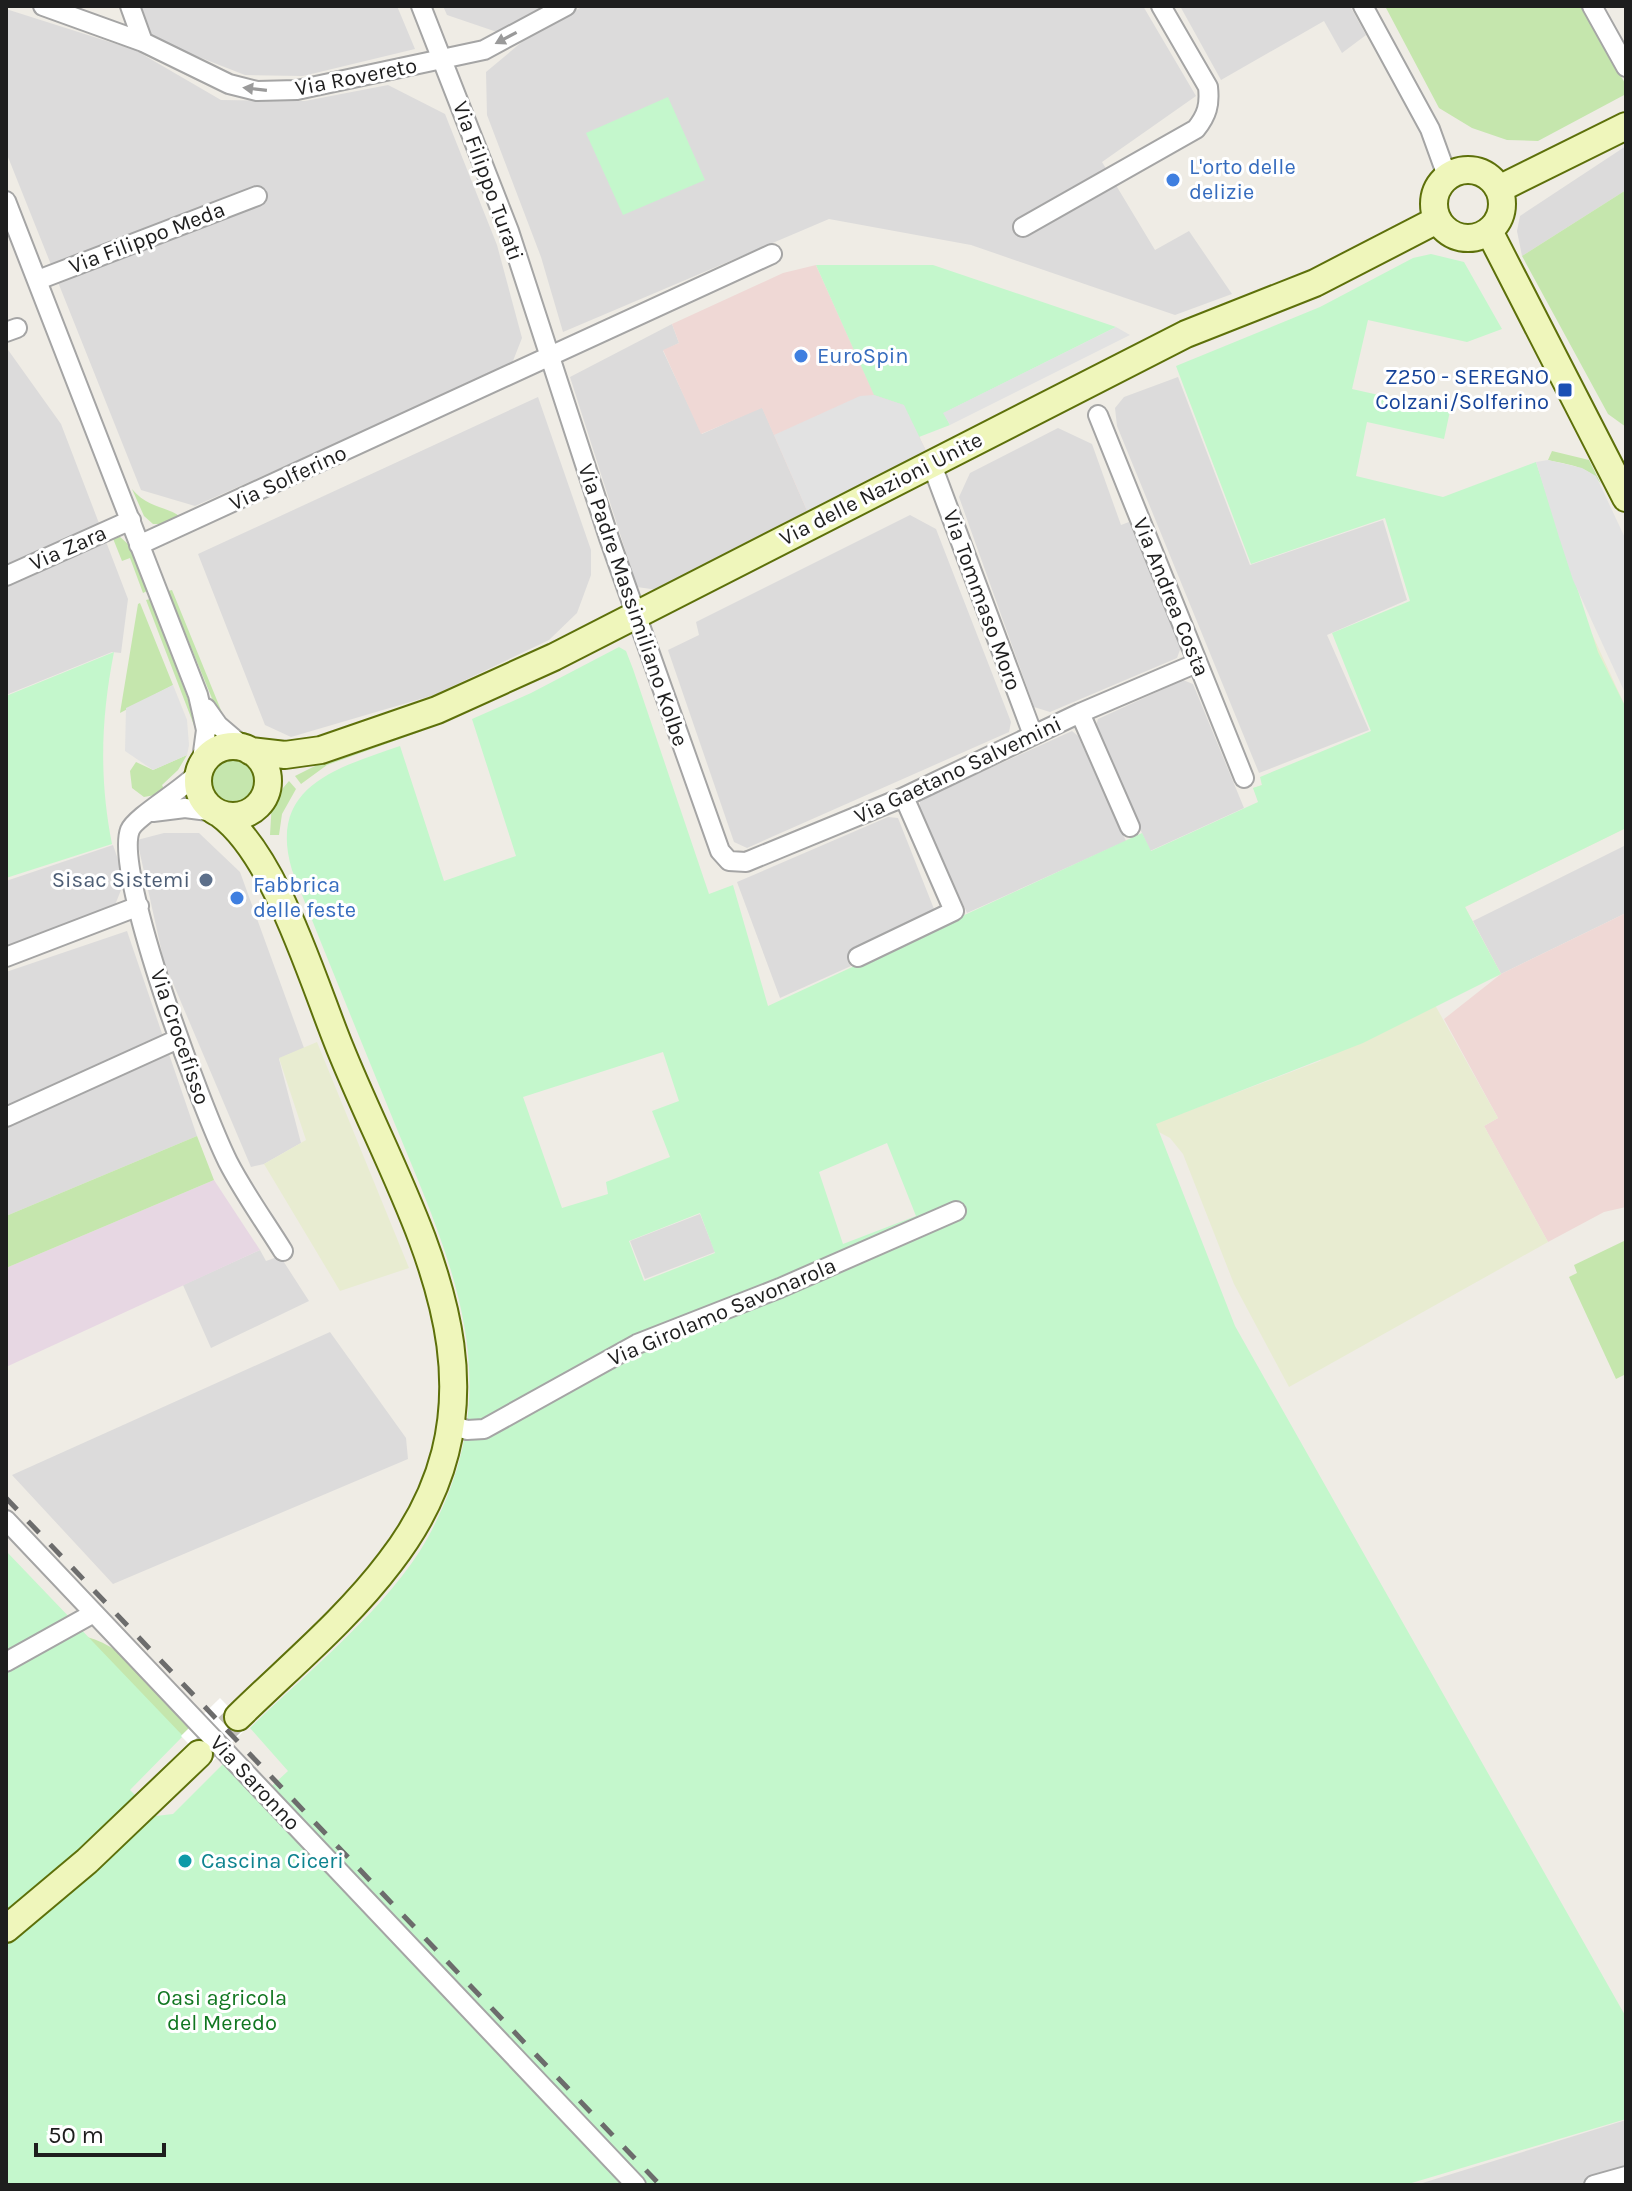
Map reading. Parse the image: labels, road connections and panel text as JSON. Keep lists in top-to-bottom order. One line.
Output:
{"streets":{"street":["Via Rovereto","Via Filippo Turati","Via Filippo Meda","Via Solferino","Via delle Nazioni Unite","Via Zara","Via Andrea Costa","Via Tommaso Moro","Via Padre Massimiliano Kolbe","Via Gaetano Salvemini","Via Crocefisso","Via Girolamo Savonarola","Via Saronno"]},"crossings":[["Via Rovereto","Via Filippo Turati"],["Via Filippo Turati","Via Solferino"],["Via Filippo Turati","Via Padre Massimiliano Kolbe"],["Via Solferino","Via Padre Massimiliano Kolbe"],["Via delle Nazioni Unite","Via Tommaso Moro"],["Via delle Nazioni Unite","Via Padre Massimiliano Kolbe"],["Via Andrea Costa","Via Gaetano Salvemini"],["Via Tommaso Moro","Via Gaetano Salvemini"],["Via Padre Massimiliano Kolbe","Via Gaetano Salvemini"]],"one_way":["Via Rovereto"],"parks":["Oasi agricola del Meredo"],"places":{"other":["L'orto delle delizie","EuroSpin","Sisac Sistemi","Fabbrica delle feste","Cascina Ciceri"],"transit":["Z250 - SEREGNO Colzani/Solferino"]},"scale_bar":"50 m"}
